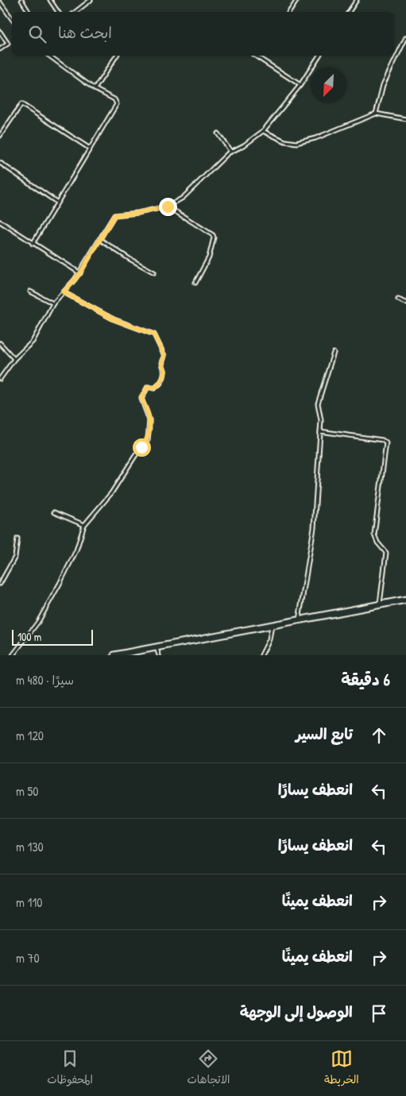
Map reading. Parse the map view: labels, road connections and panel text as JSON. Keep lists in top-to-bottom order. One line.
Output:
{"scale_bar":"100 m","north":"bottom left","page":{"search":"ابحث هنا","scale":"100 m","heading":["6 دقيقة","سيرًا · 480 m"],"list":[["تابع السير","120 m"],["انعطف يسارًا","50 m"],["انعطف يسارًا","130 m"],["انعطف يمينًا","110 m"],["انعطف يمينًا","70 m"],"الوصول إلى الوجهة"],"nav":["الخريطة","الاتجاهات","المحفوظات"]}}
